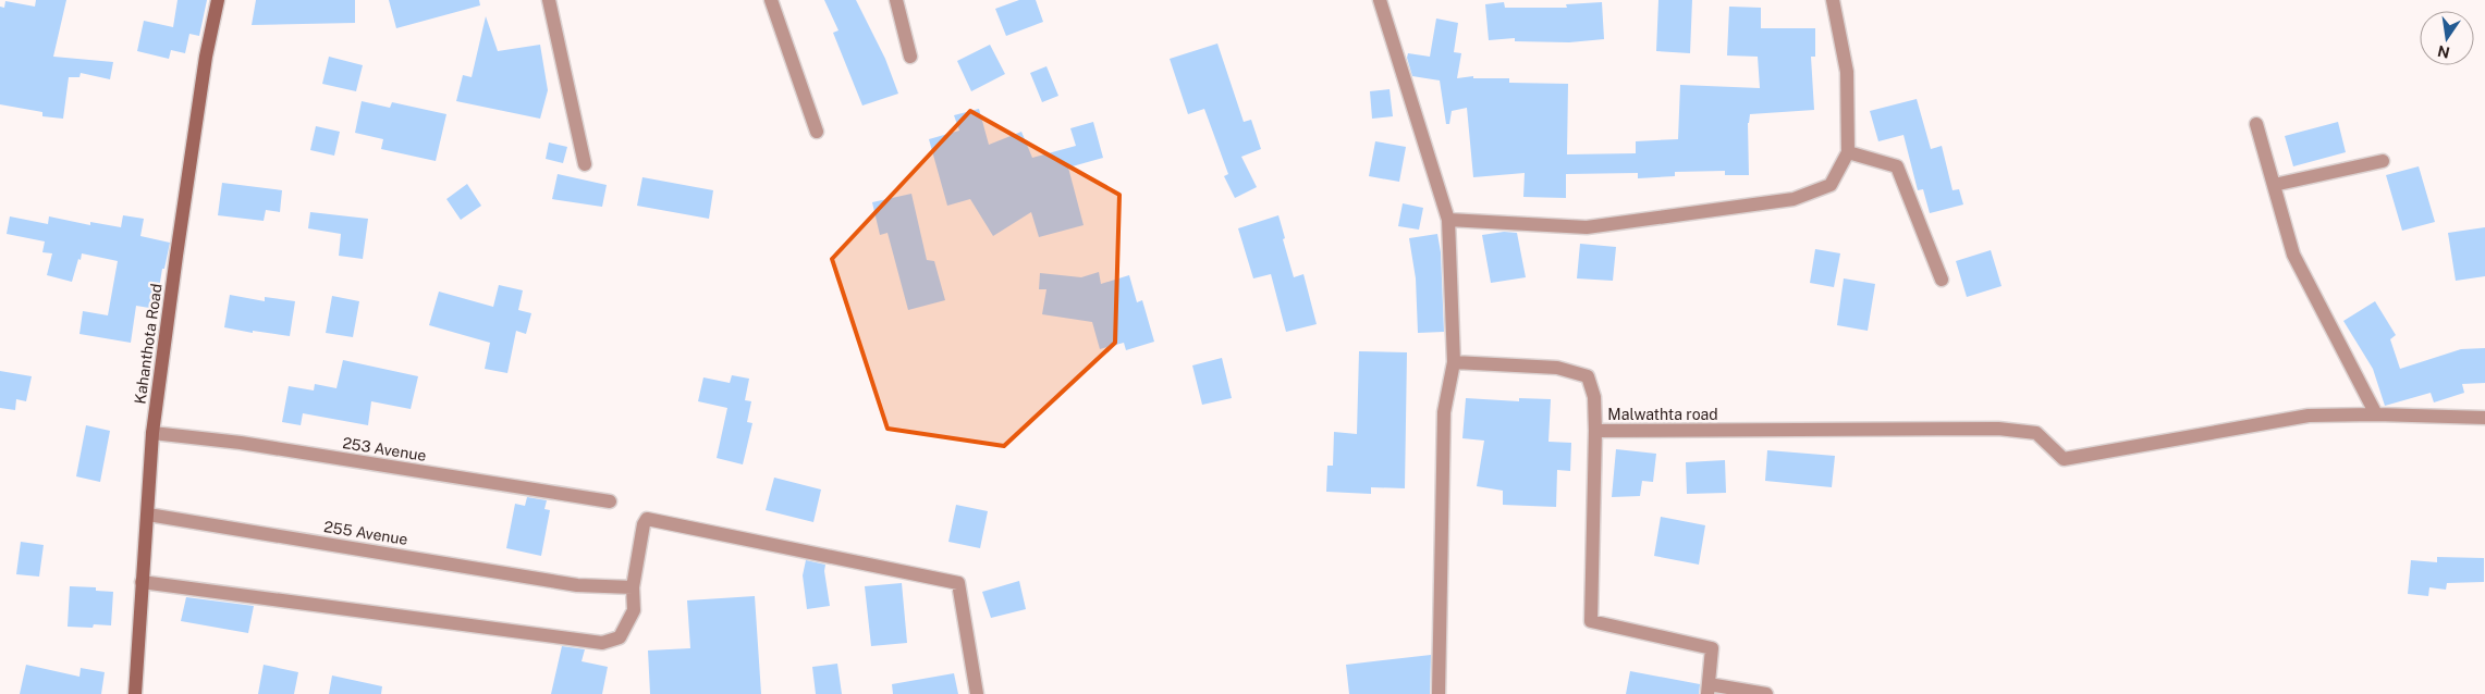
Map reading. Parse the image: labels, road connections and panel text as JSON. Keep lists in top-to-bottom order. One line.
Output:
{"streets":{"main road":["Kahanthota Road"],"street":["Malwathta road","253 Avenue","255 Avenue"]},"crossings":[["Kahanthota Road","253 Avenue"],["Kahanthota Road","255 Avenue"]],"north":"bottom"}
